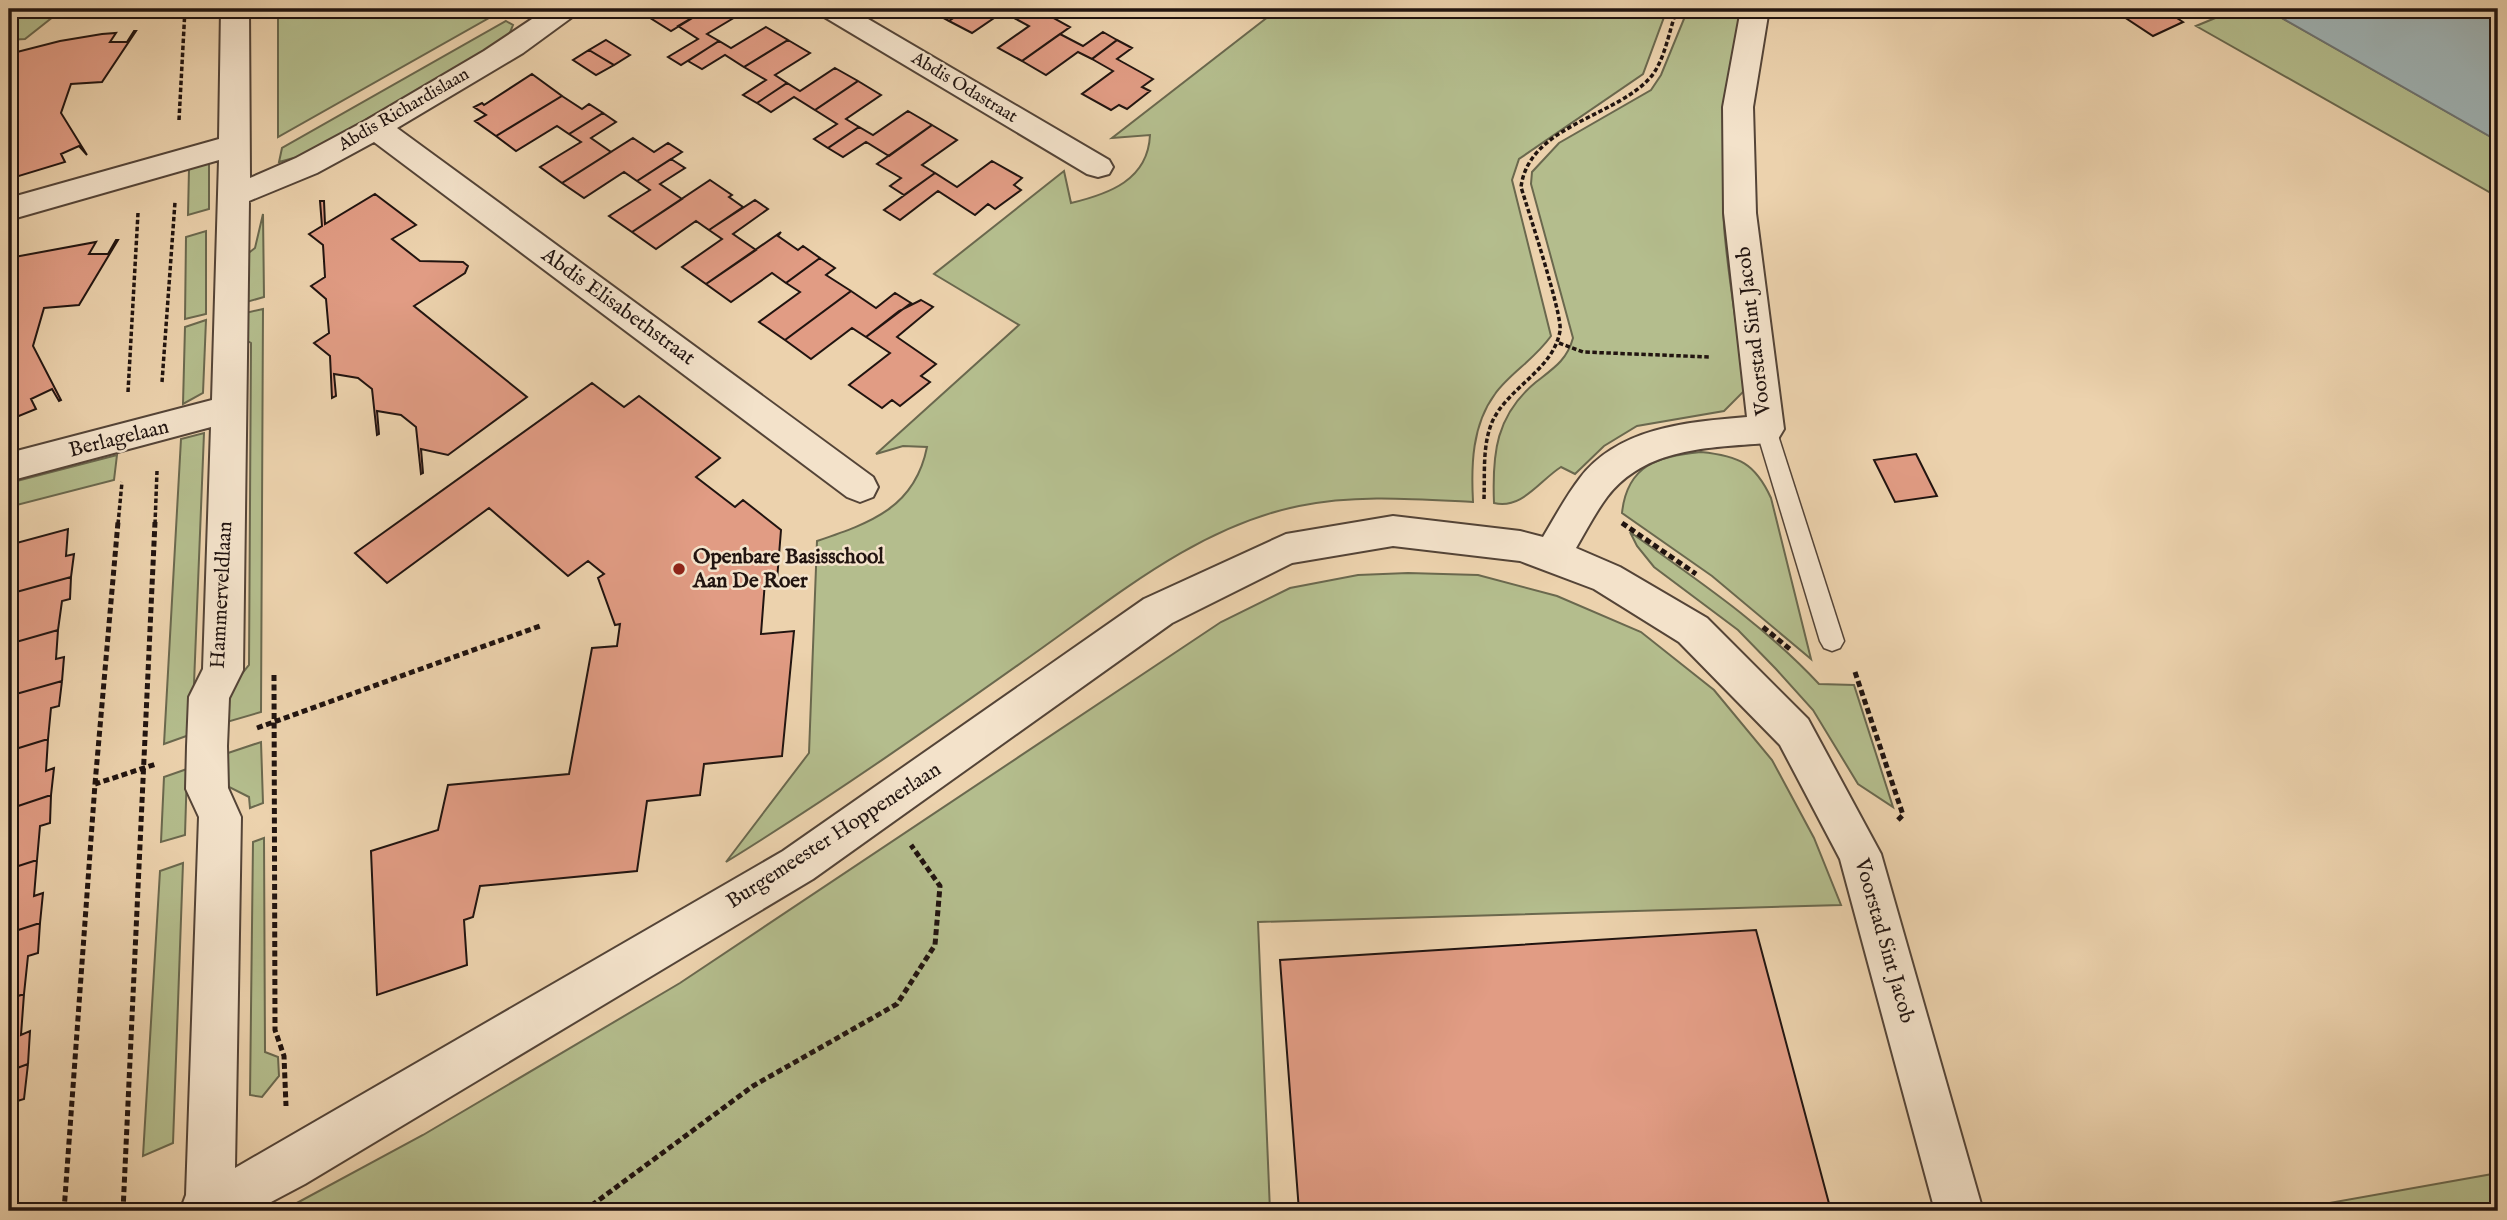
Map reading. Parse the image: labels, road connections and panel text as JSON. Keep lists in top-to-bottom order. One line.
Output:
{"streets":{"street":["Abdis Odastraat","Abdis Richardislaan","Abdis Elisabethstraat","Voorstad Sint Jacob","Berlagelaan","Hammerveldlaan","Burgemeester Hoppenerlaan"]},"crossings":[["Abdis Richardislaan","Abdis Elisabethstraat"],["Abdis Richardislaan","Hammerveldlaan"],["Voorstad Sint Jacob","Burgemeester Hoppenerlaan"],["Berlagelaan","Hammerveldlaan"],["Hammerveldlaan","Burgemeester Hoppenerlaan"]],"places":["Openbare Basisschool Aan De Roer"]}
